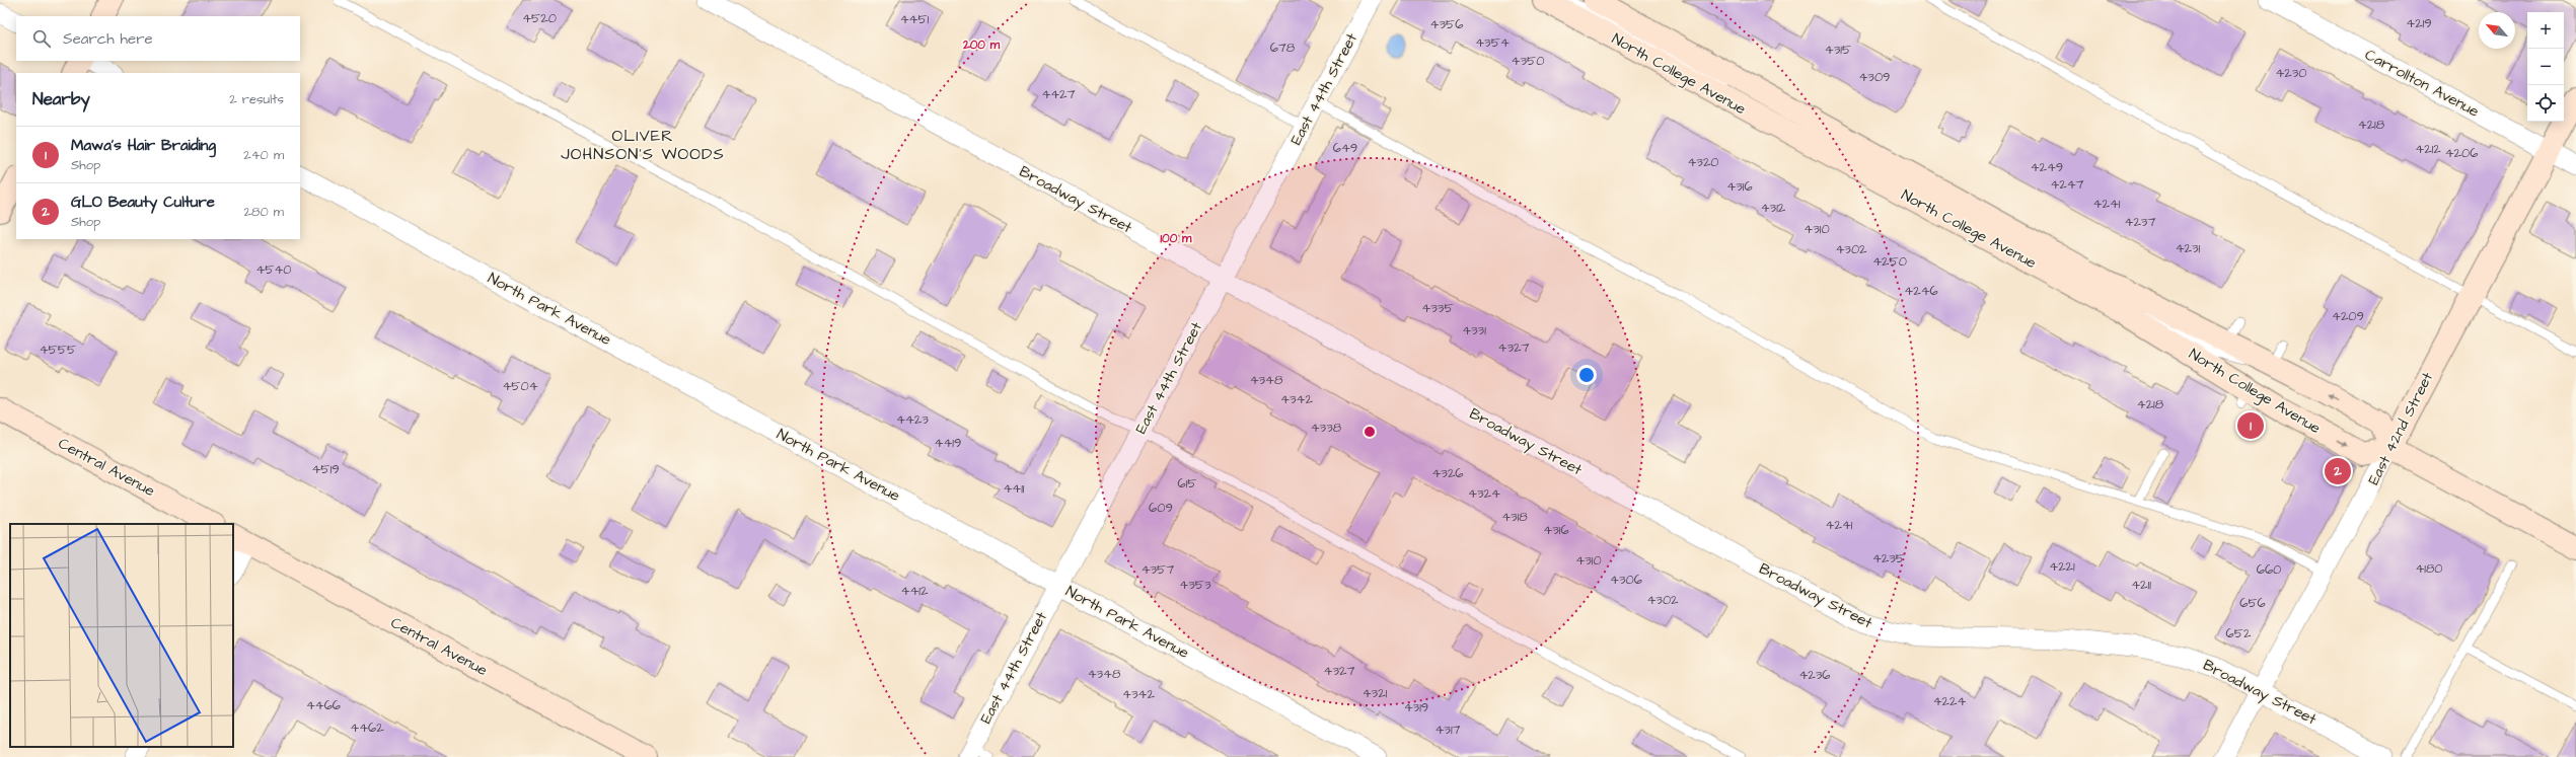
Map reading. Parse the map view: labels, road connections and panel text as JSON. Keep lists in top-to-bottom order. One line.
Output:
{"streets":{"main road":["North College Avenue","East 42nd Street","Central Avenue"],"street":["Carrollton Avenue","East 44th Street","Broadway Street","North Park Avenue"]},"crossings":[["North College Avenue","East 42nd Street"],["Carrollton Avenue","East 42nd Street"],["East 44th Street","Broadway Street"],["East 44th Street","North Park Avenue"],["Broadway Street","East 42nd Street"]],"districts":["OLIVER JOHNSON'S WOODS"],"house_numbers":["4520","4451","4219","4356","4354","678","4315","4350","4230","4309","4427","4218","649","4212","4206","4320","4249","4247","4316","4241","4312","4237","4310","4231","4302","4250","4540","4246","4335","4209","4331","4327","4555","4348","4504","4342","4218","4423","4338","4419","4519","4326","615","4411","4324","609","4318","4241","4316","4235","4310","4221","4180","4357","660","4306","4353","4211","4412","4302","656","652","4327","4348","4236","4321","4342","4224","4466","4319","4462","4317"],"north":"top left","page":{"map_buttons":["+","−"],"search":"Search here","heading":["Nearby","2 results"],"list":[{"mark":"1","name":"Mawa's Hair Braiding","note":"Shop","value":"240 m"},{"mark":"2","name":"GLO Beauty Culture","note":"Shop","value":"280 m"}],"pins":["1","2"]},"rings":["200 m","100 m"]}
